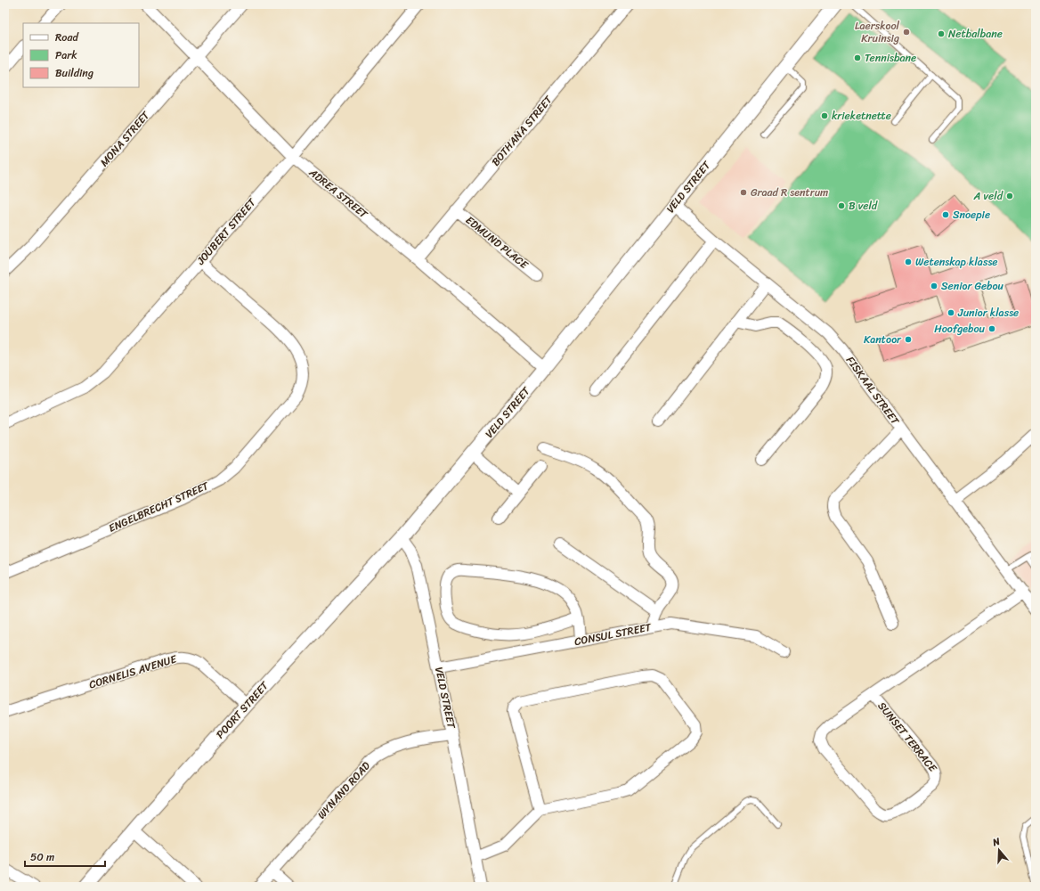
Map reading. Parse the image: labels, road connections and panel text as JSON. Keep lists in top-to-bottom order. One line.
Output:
{"streets":{"street":["BOTHANA STREET","MONA STREET","VELD STREET","ADREA STREET","JOUBERT STREET","EDMUND PLACE","FISKAAL STREET","ENGELBRECHT STREET","CONSUL STREET","CORNELIS AVENUE","POORT STREET","SUNSET TERRACE","WYNAND ROAD"]},"crossings":[["BOTHANA STREET","ADREA STREET"],["BOTHANA STREET","EDMUND PLACE"],["MONA STREET","ADREA STREET"],["VELD STREET","ADREA STREET"],["VELD STREET","FISKAAL STREET"],["VELD STREET","CONSUL STREET"],["VELD STREET","POORT STREET"],["VELD STREET","WYNAND ROAD"],["ADREA STREET","JOUBERT STREET"],["JOUBERT STREET","ENGELBRECHT STREET"],["FISKAAL STREET","SUNSET TERRACE"],["CORNELIS AVENUE","POORT STREET"]],"places":["Laerskool Kruinsig","Netbalbane","Tennisbane","krieketnette","Graad R sentrum","A veld","B veld","Snoepie","Wetenskap klasse","Senior Gebou","Junior klasse","Hoofgebou","Kantoor"],"legend":["Road","Park","Building"],"scale_bar":"50 m","north":"top"}
